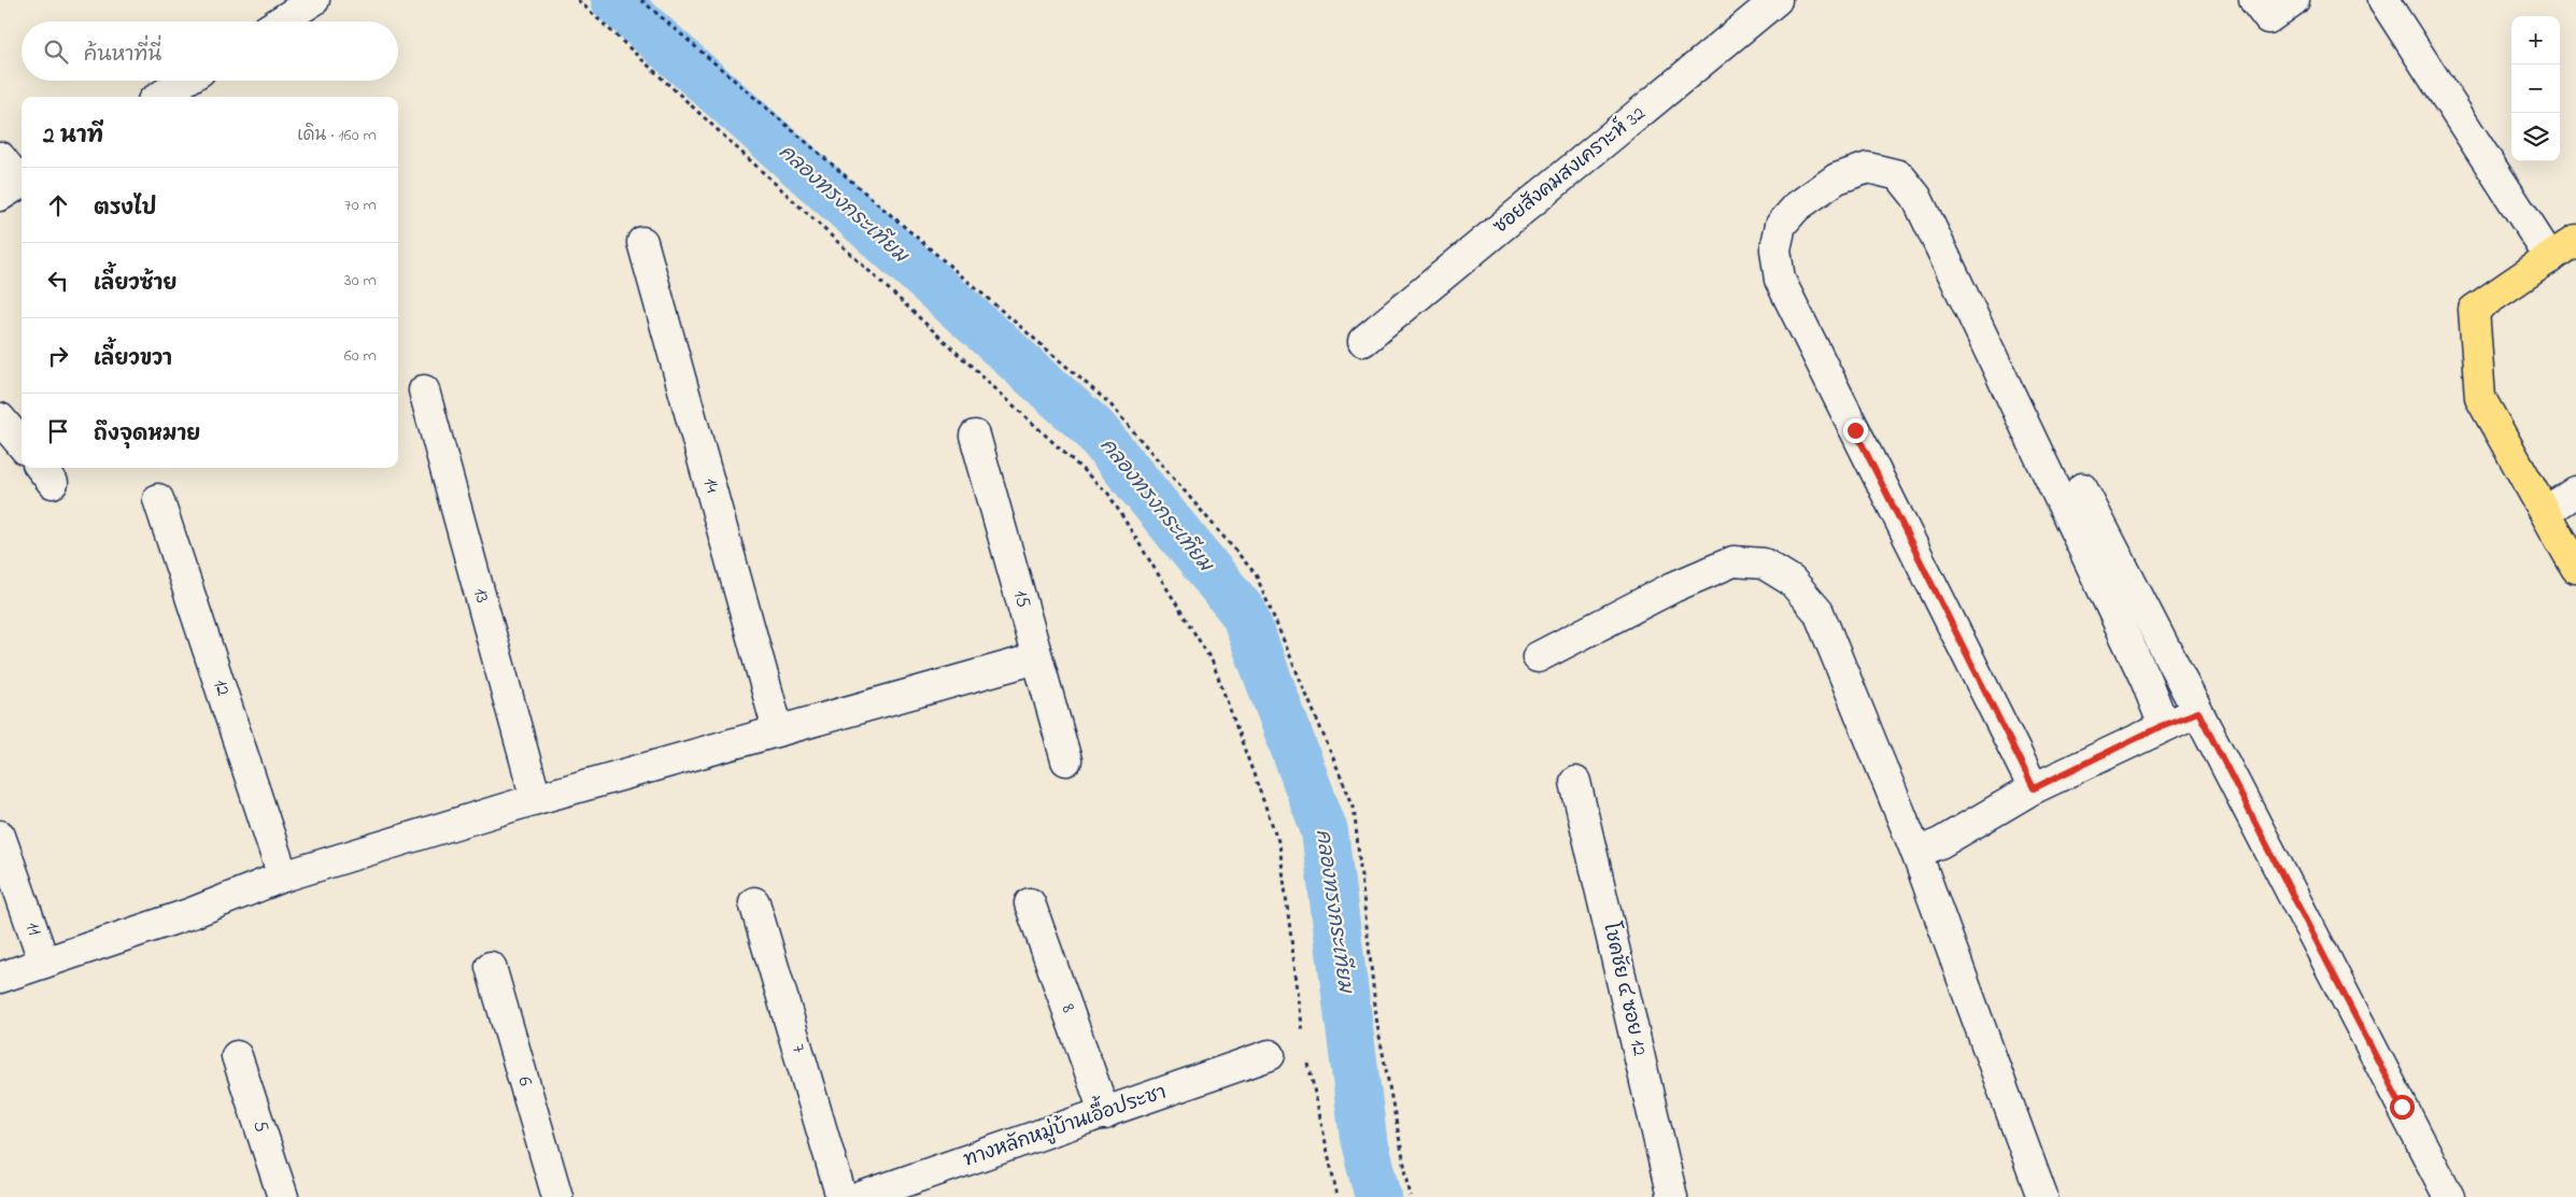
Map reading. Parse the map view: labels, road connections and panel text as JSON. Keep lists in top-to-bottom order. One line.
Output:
{"streets":{"street":["ซอยสังคมสงเคราะห์ 32","14","13","15","12","11","โชคชัย ๔ ซอย 12","8","7","6","5","ทางหลักหมู่บ้านเอื้อประชา"]},"crossings":[["8","ทางหลักหมู่บ้านเอื้อประชา"]],"water":["คลองทรงกระเทียม"],"page":{"map_buttons":["+","−"],"search":"ค้นหาที่นี่","heading":["2 นาที","เดิน · 160 m"],"list":[["ตรงไป","70 m"],["เลี้ยวซ้าย","30 m"],["เลี้ยวขวา","60 m"],"ถึงจุดหมาย"]}}
